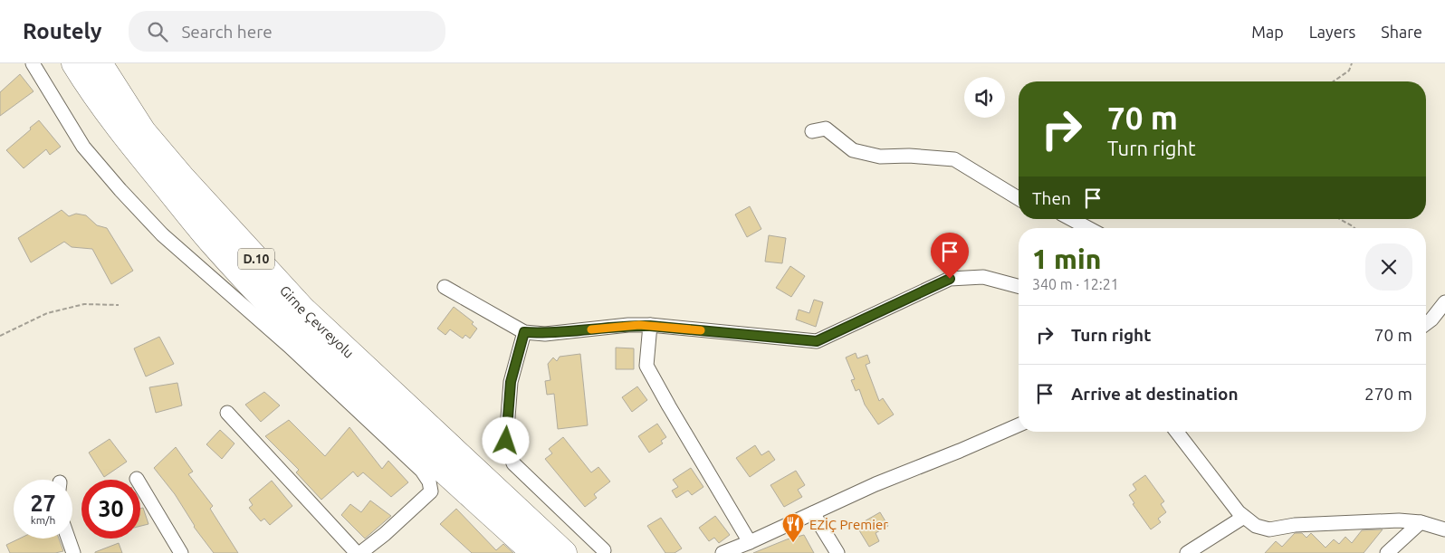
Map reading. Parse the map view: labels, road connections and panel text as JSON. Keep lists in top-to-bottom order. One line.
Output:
{"streets":{"highway":["D.10","Girne Çevreyolu"]},"crossings":[["D.10","Girne Çevreyolu"]],"places":{"restaurant":["EZİÇ Premier"]},"page":{"header":"Routely","search":"Search here","nav":["Map","Layers","Share"],"turn":["70 m","Turn right"],"then":"Then","heading":["1 min","340 m · 12:21"],"list":[{"name":"Turn right","value":"70 m"},{"name":"Arrive at destination","value":"270 m"}],"speed":"27 km/h","limit":"30"}}
